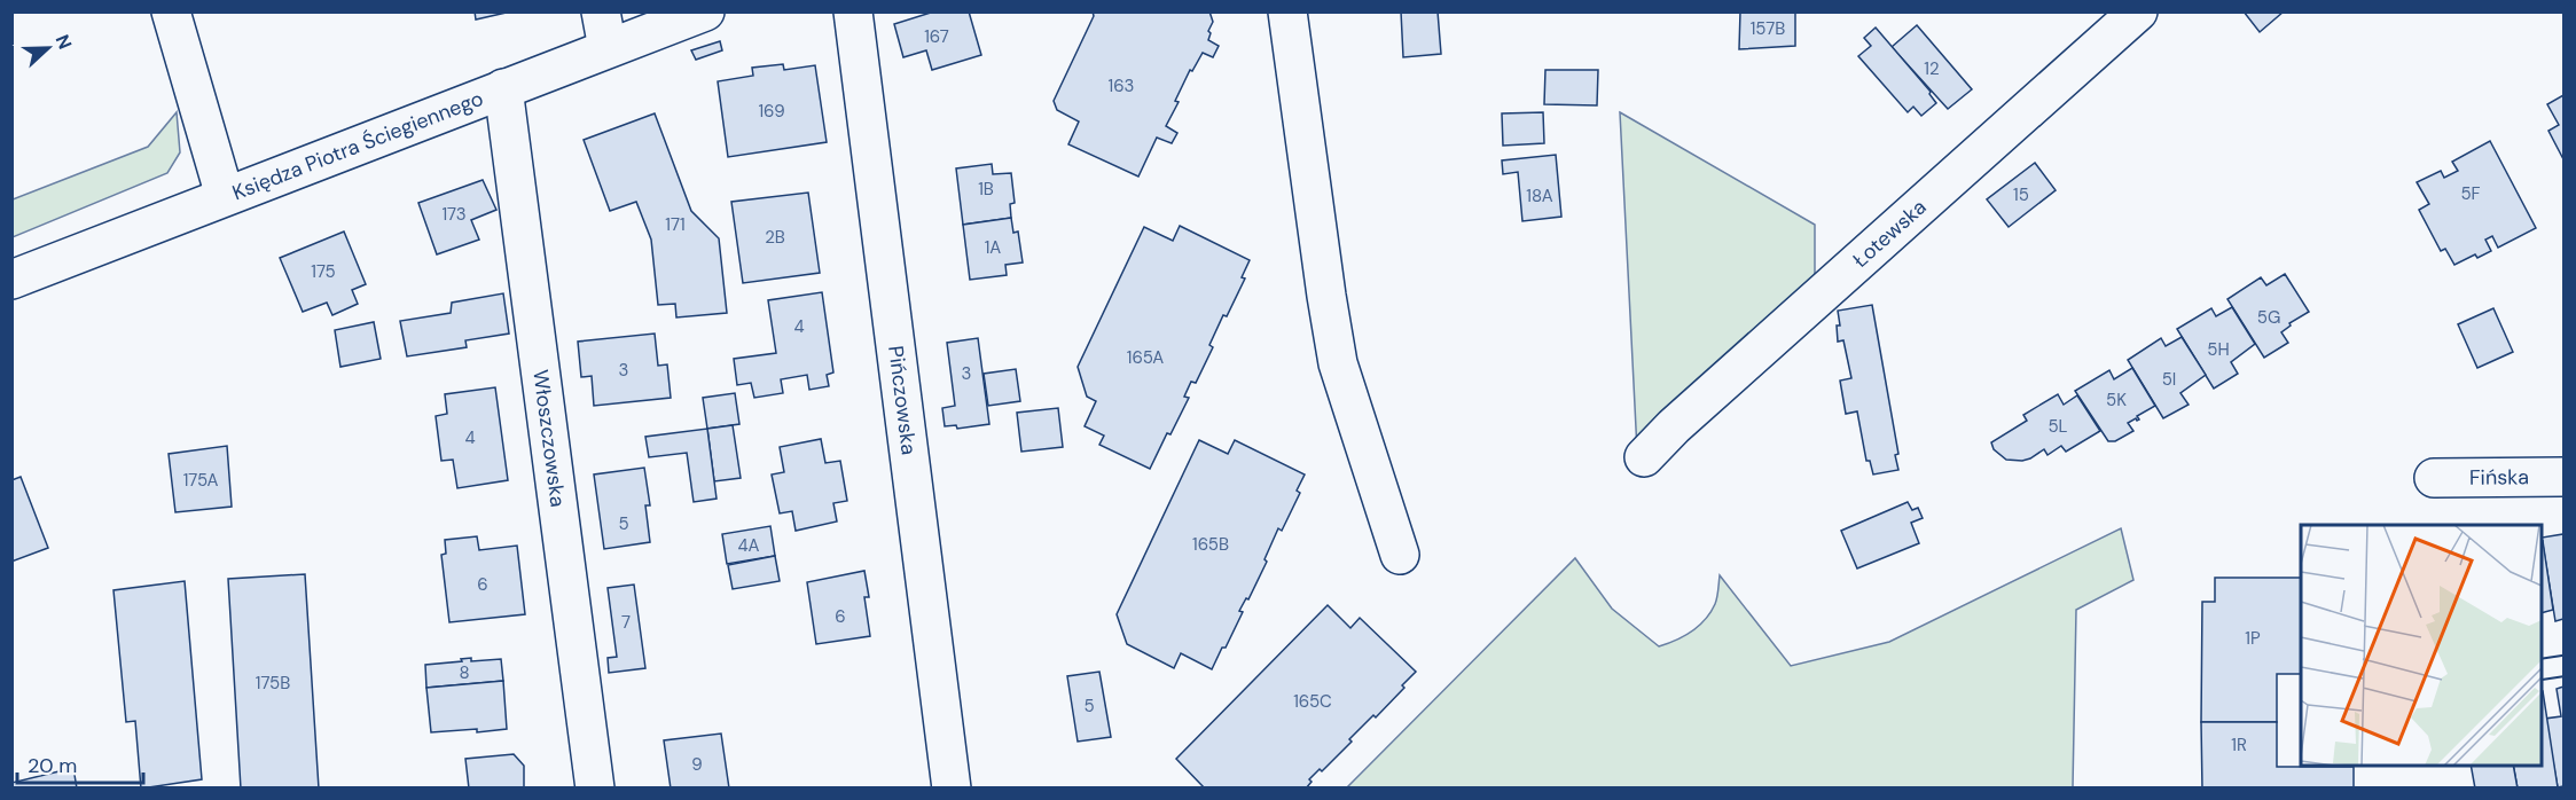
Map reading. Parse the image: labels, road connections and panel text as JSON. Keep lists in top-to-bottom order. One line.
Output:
{"streets":{"street":["Księdza Piotra Ściegiennego","Łotewska","Pińczowska","Włoszczowska","Fińska"]},"crossings":[["Księdza Piotra Ściegiennego","Włoszczowska"]],"house_numbers":["157B","167","12","163","169","1B","5F","15","18A","173","171","2B","1A","175","5G","4","5H","165A","3","3","5I","5K","5L","4","175A","5","165B","4A","6","6","7","1P","8","175B","165C","5","1R","9"],"scale_bar":"20 m","north":"right"}
